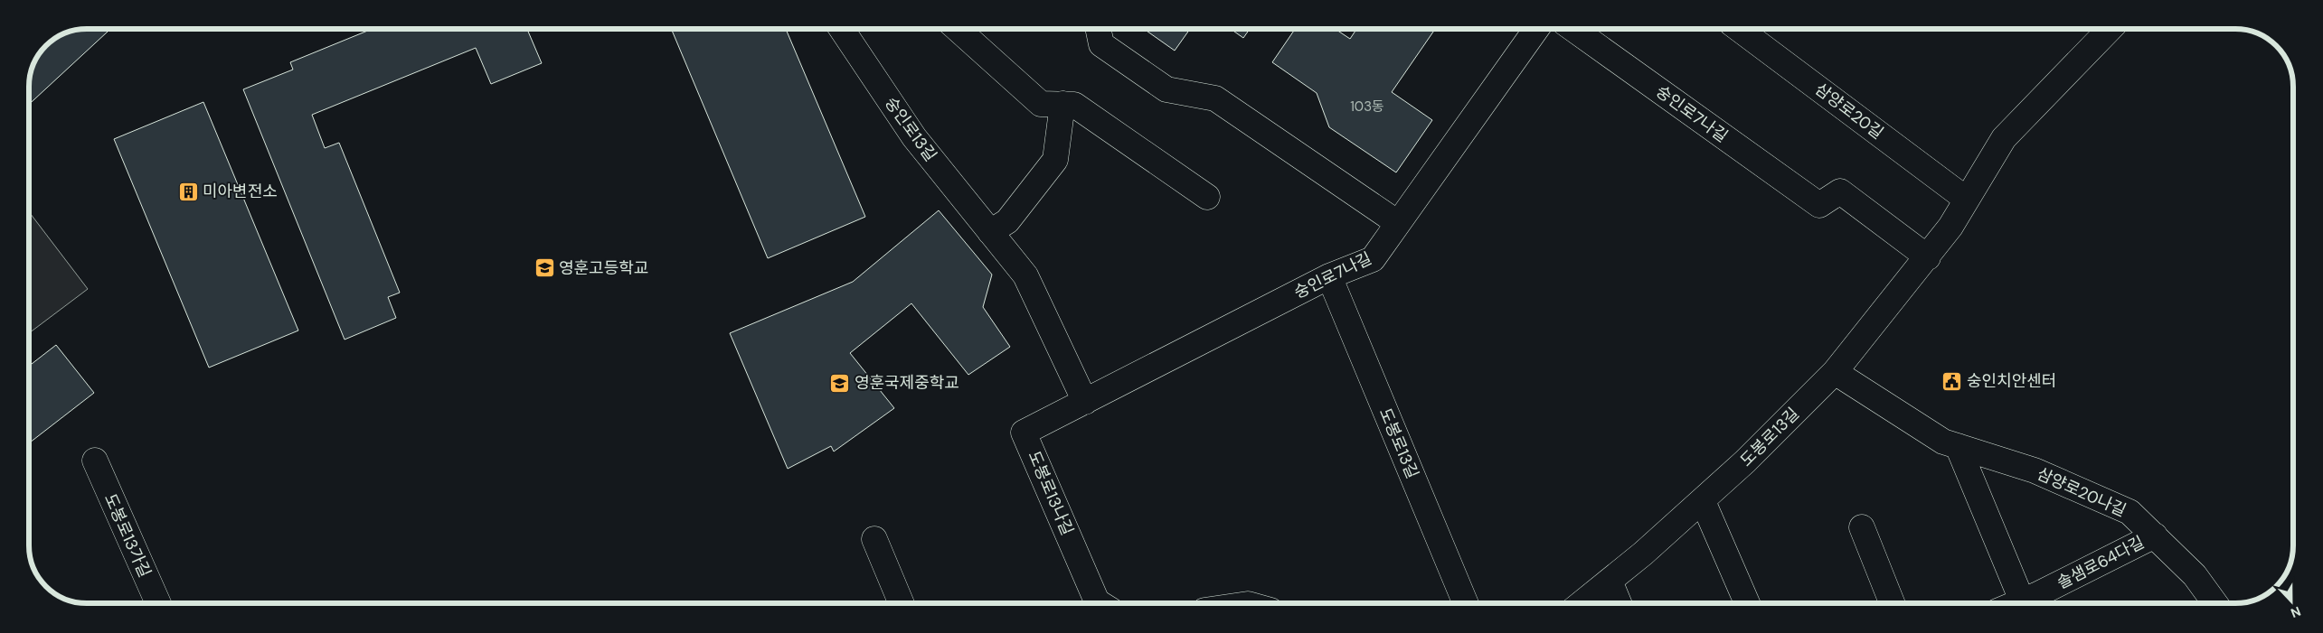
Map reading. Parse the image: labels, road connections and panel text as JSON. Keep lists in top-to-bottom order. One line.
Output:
{"streets":{"street":["삼양로20길","숭인로7나길","숭인로13길","도봉로13길","삼양로20나길","도봉로13나길","도봉로13가길","솔샘로64다길"]},"crossings":[["숭인로7나길","숭인로13길"],["숭인로7나길","도봉로13길"],["숭인로7나길","도봉로13나길"],["숭인로13길","도봉로13나길"],["도봉로13길","삼양로20나길"],["삼양로20나길","솔샘로64다길"]],"places":{"building":["미아변전소"],"school or university":["영훈고등학교","영훈국제중학교"],"public building":["숭인치안센터"]},"house_numbers":["103동"],"north":"bottom"}
